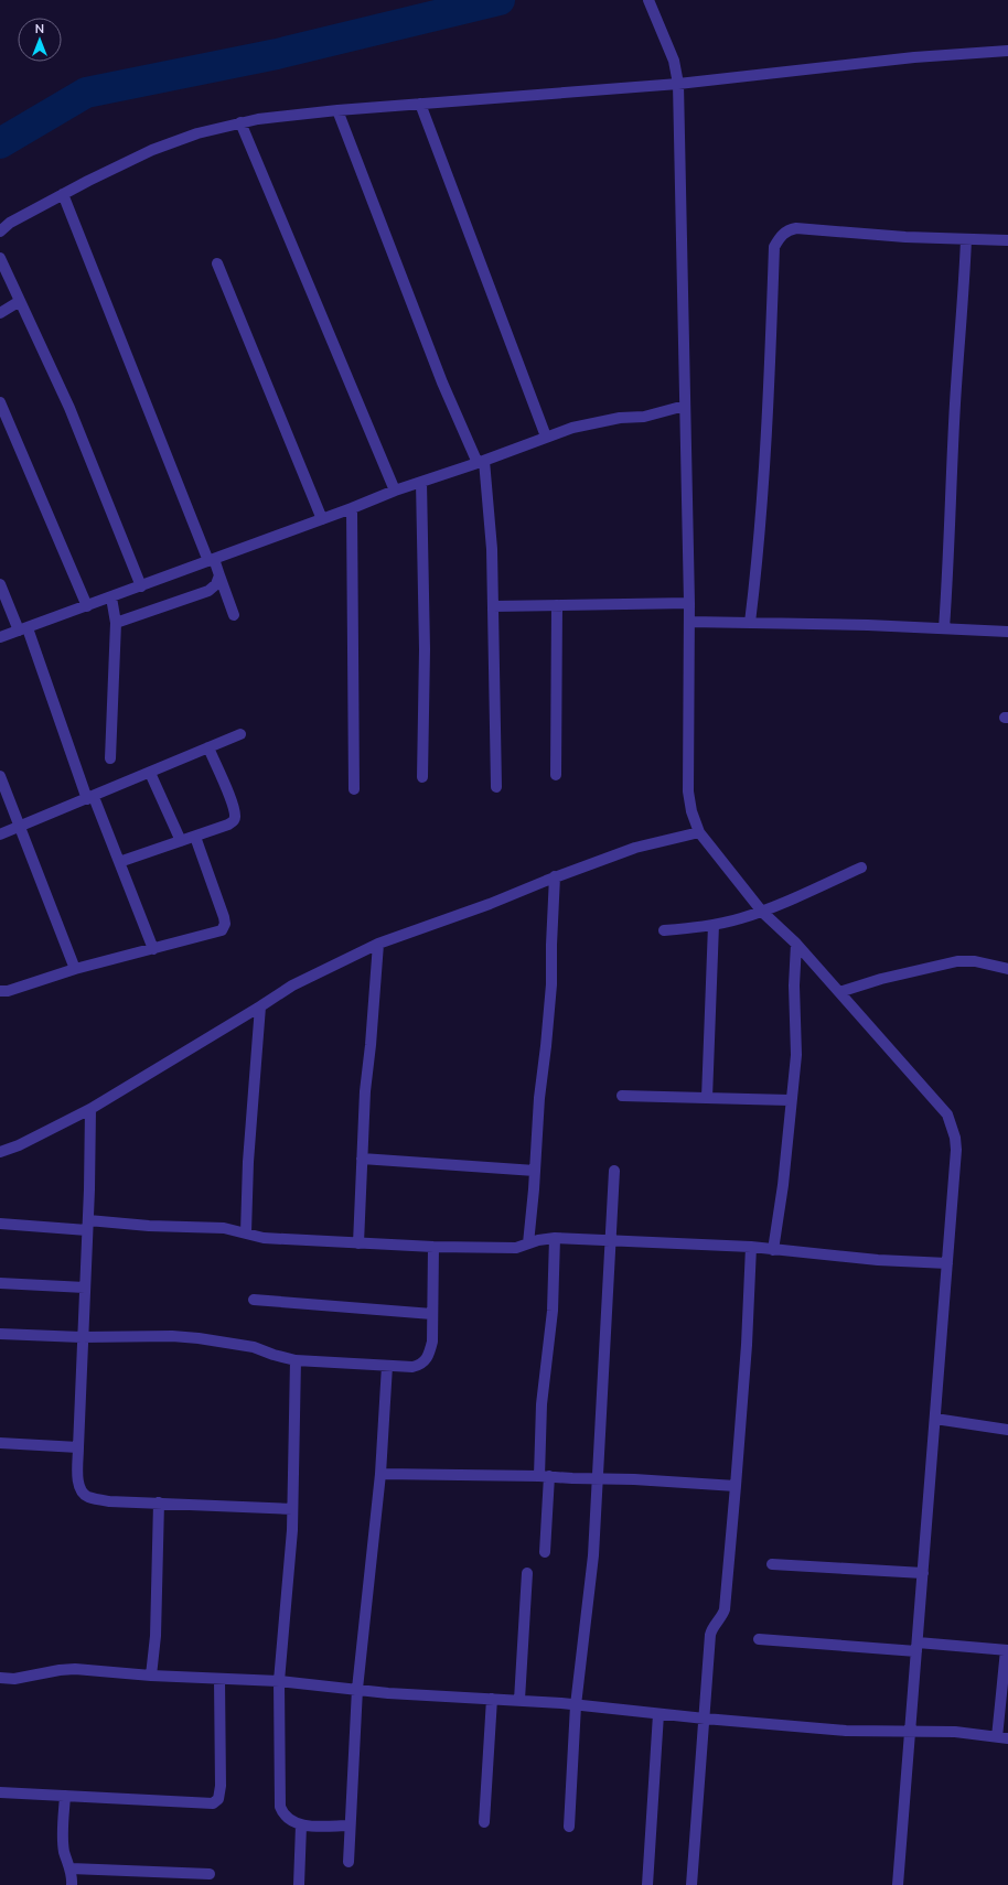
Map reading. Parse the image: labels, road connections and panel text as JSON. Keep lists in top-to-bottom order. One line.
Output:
{"north":"top"}
